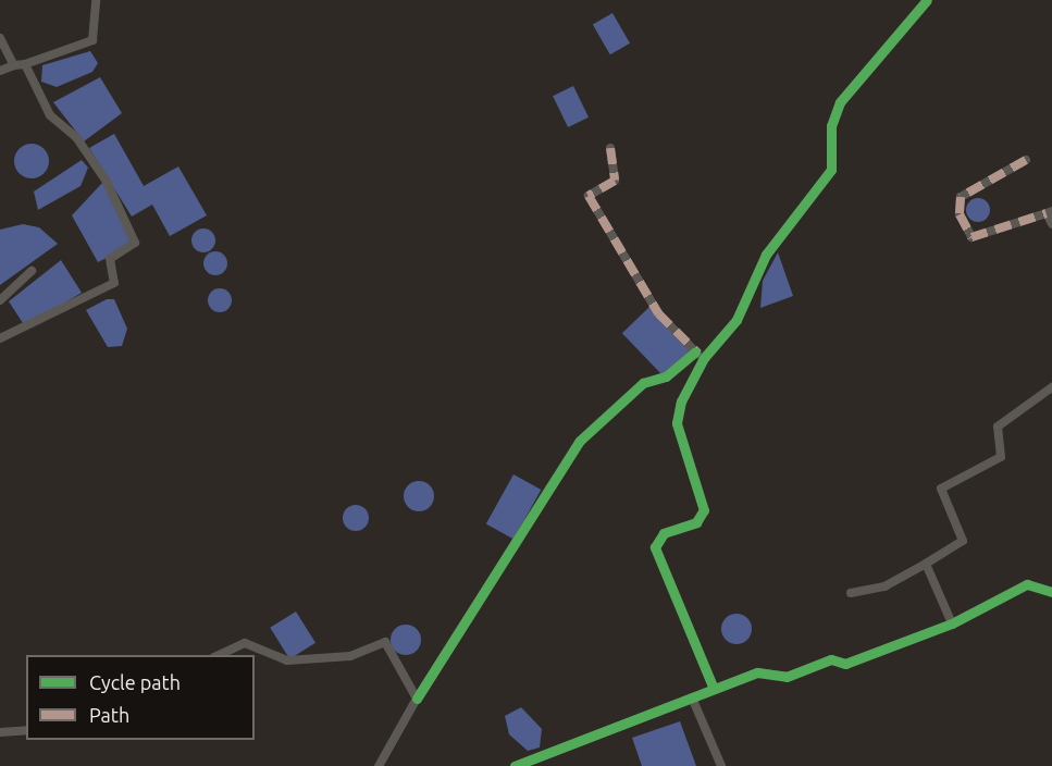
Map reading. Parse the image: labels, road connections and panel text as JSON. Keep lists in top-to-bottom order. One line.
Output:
{"legend":["Cycle path","Path"]}
